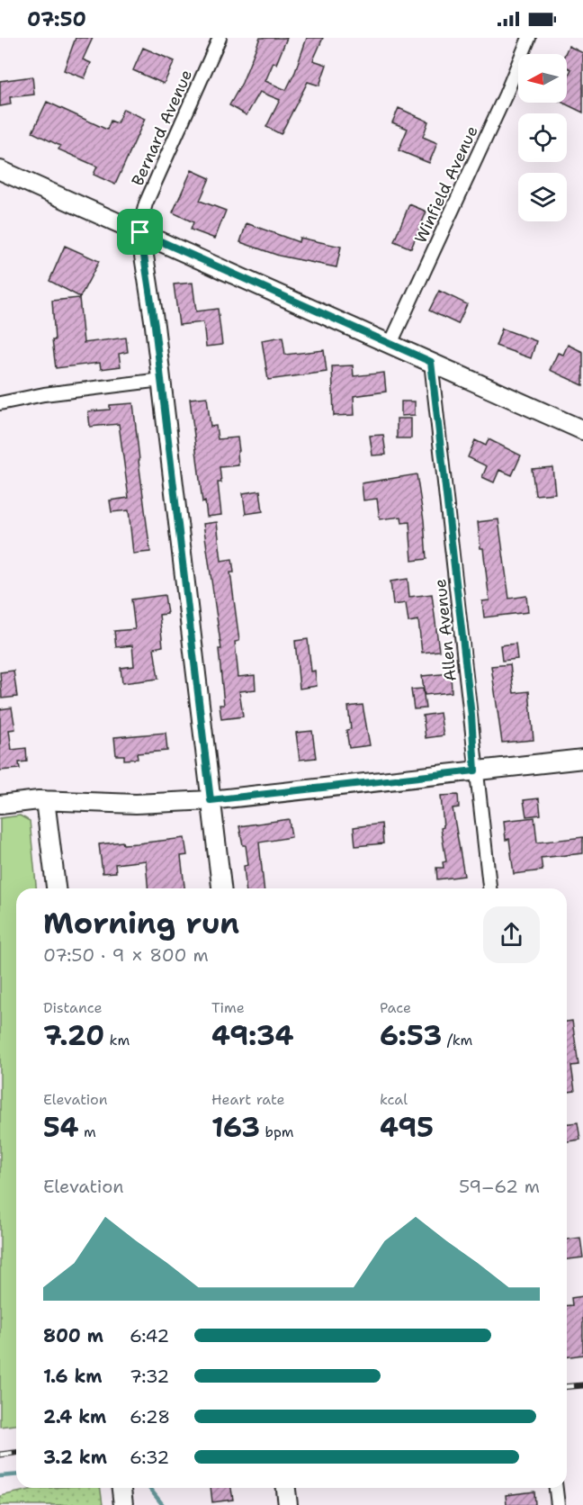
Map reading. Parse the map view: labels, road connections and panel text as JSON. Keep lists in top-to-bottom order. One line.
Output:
{"streets":{"street":["Bernard Avenue","Winfield Avenue","Allen Avenue"]},"north":"left","page":{"status":"07:50","heading":["Morning run","07:50 · 9 × 800 m"],"stats":[["Distance","7.20 km"],["Time","49:34"],["Pace","6:53 /km"],["Elevation","54 m"],["Heart rate","163 bpm"],["kcal","495"]],"chart":["Elevation","59–62 m"],"list":[{"name":"800 m","note":"6:42"},{"name":"1.6 km","note":"7:32"},{"name":"2.4 km","note":"6:28"},{"name":"3.2 km","note":"6:32"}]}}
